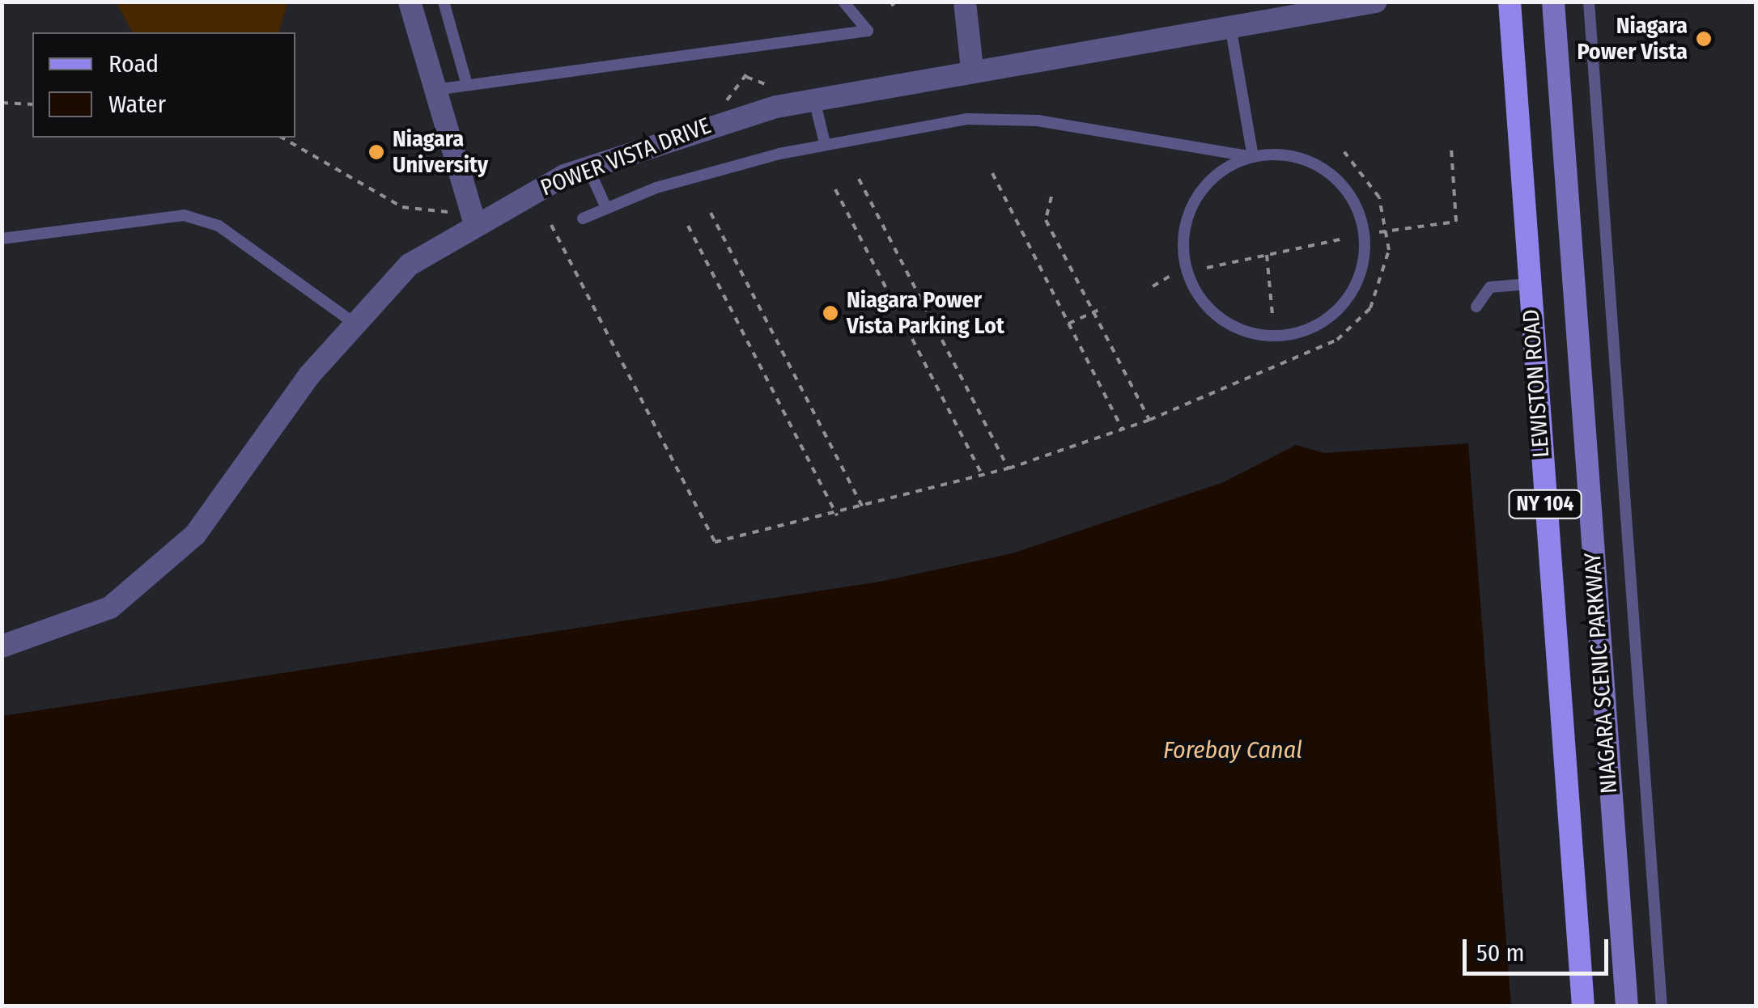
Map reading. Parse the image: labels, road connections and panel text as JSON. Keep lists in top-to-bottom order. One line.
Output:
{"streets":{"main road":["LEWISTON ROAD","NY 104","NIAGARA SCENIC PARKWAY"],"street":["POWER VISTA DRIVE"]},"water":["Forebay Canal"],"places":["Niagara Power Vista","Niagara University","Niagara Power Vista Parking Lot"],"legend":["Road","Water"],"scale_bar":"50 m"}
